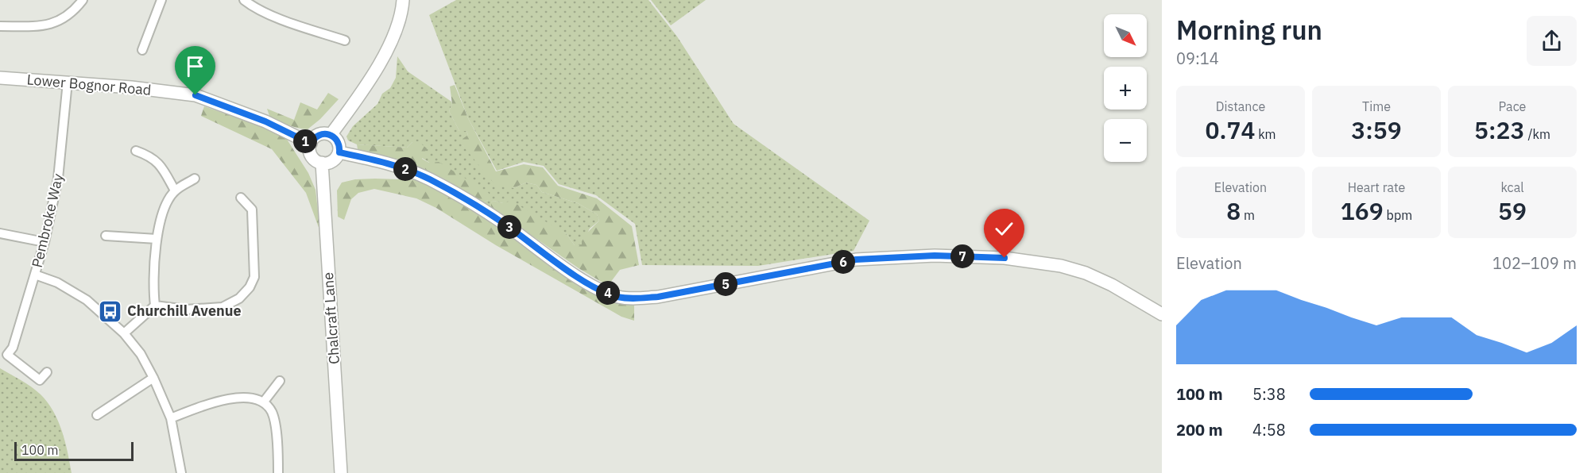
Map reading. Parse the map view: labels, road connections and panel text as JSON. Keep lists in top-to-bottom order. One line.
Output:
{"streets":{"main road":["Lower Bognor Road","Chalcraft Lane"],"street":["Pembroke Way"]},"crossings":[["Lower Bognor Road","Pembroke Way"],["Lower Bognor Road","Chalcraft Lane"]],"places":{"bus stop":["Churchill Avenue"]},"scale_bar":"100 m","north":"bottom right","page":{"heading":["Morning run","09:14"],"map_buttons":["+","−"],"stats":[["Distance","0.74 km"],["Time","3:59"],["Pace","5:23 /km"],["Elevation","8 m"],["Heart rate","169 bpm"],["kcal","59"]],"pins":["1","2","3","7","6","5","4"],"chart":["Elevation","102–109 m"],"list":[{"name":"100 m","note":"5:38"},{"name":"200 m","note":"4:58"}],"scale":"100 m"}}
